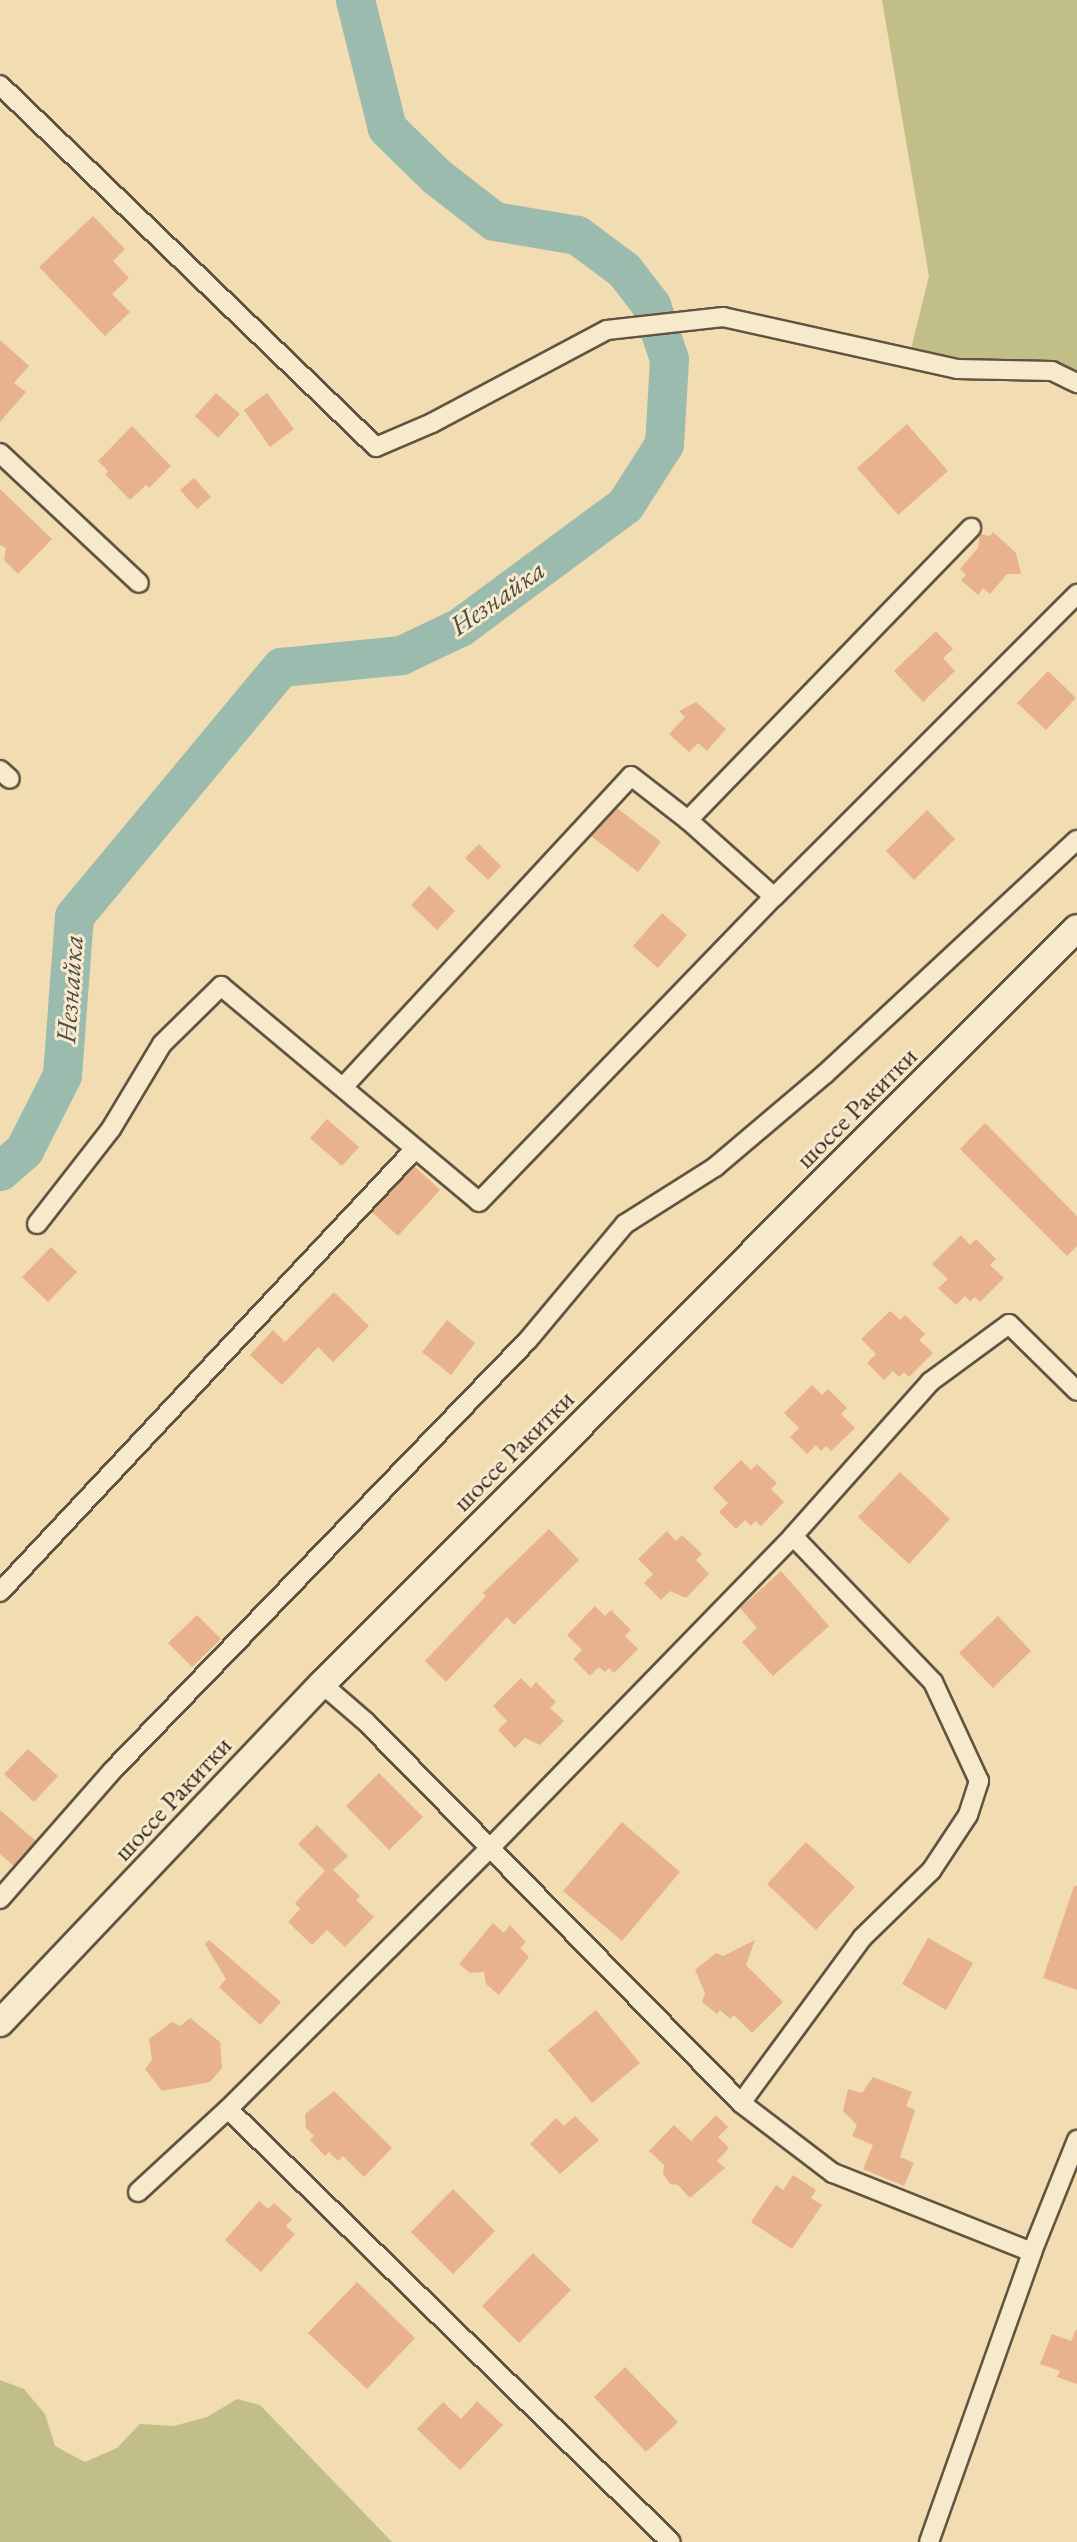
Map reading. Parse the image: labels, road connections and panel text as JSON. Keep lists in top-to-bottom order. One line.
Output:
{"streets":{"main road":["шоссе Ракитки"]},"water":["Незнайка"]}
